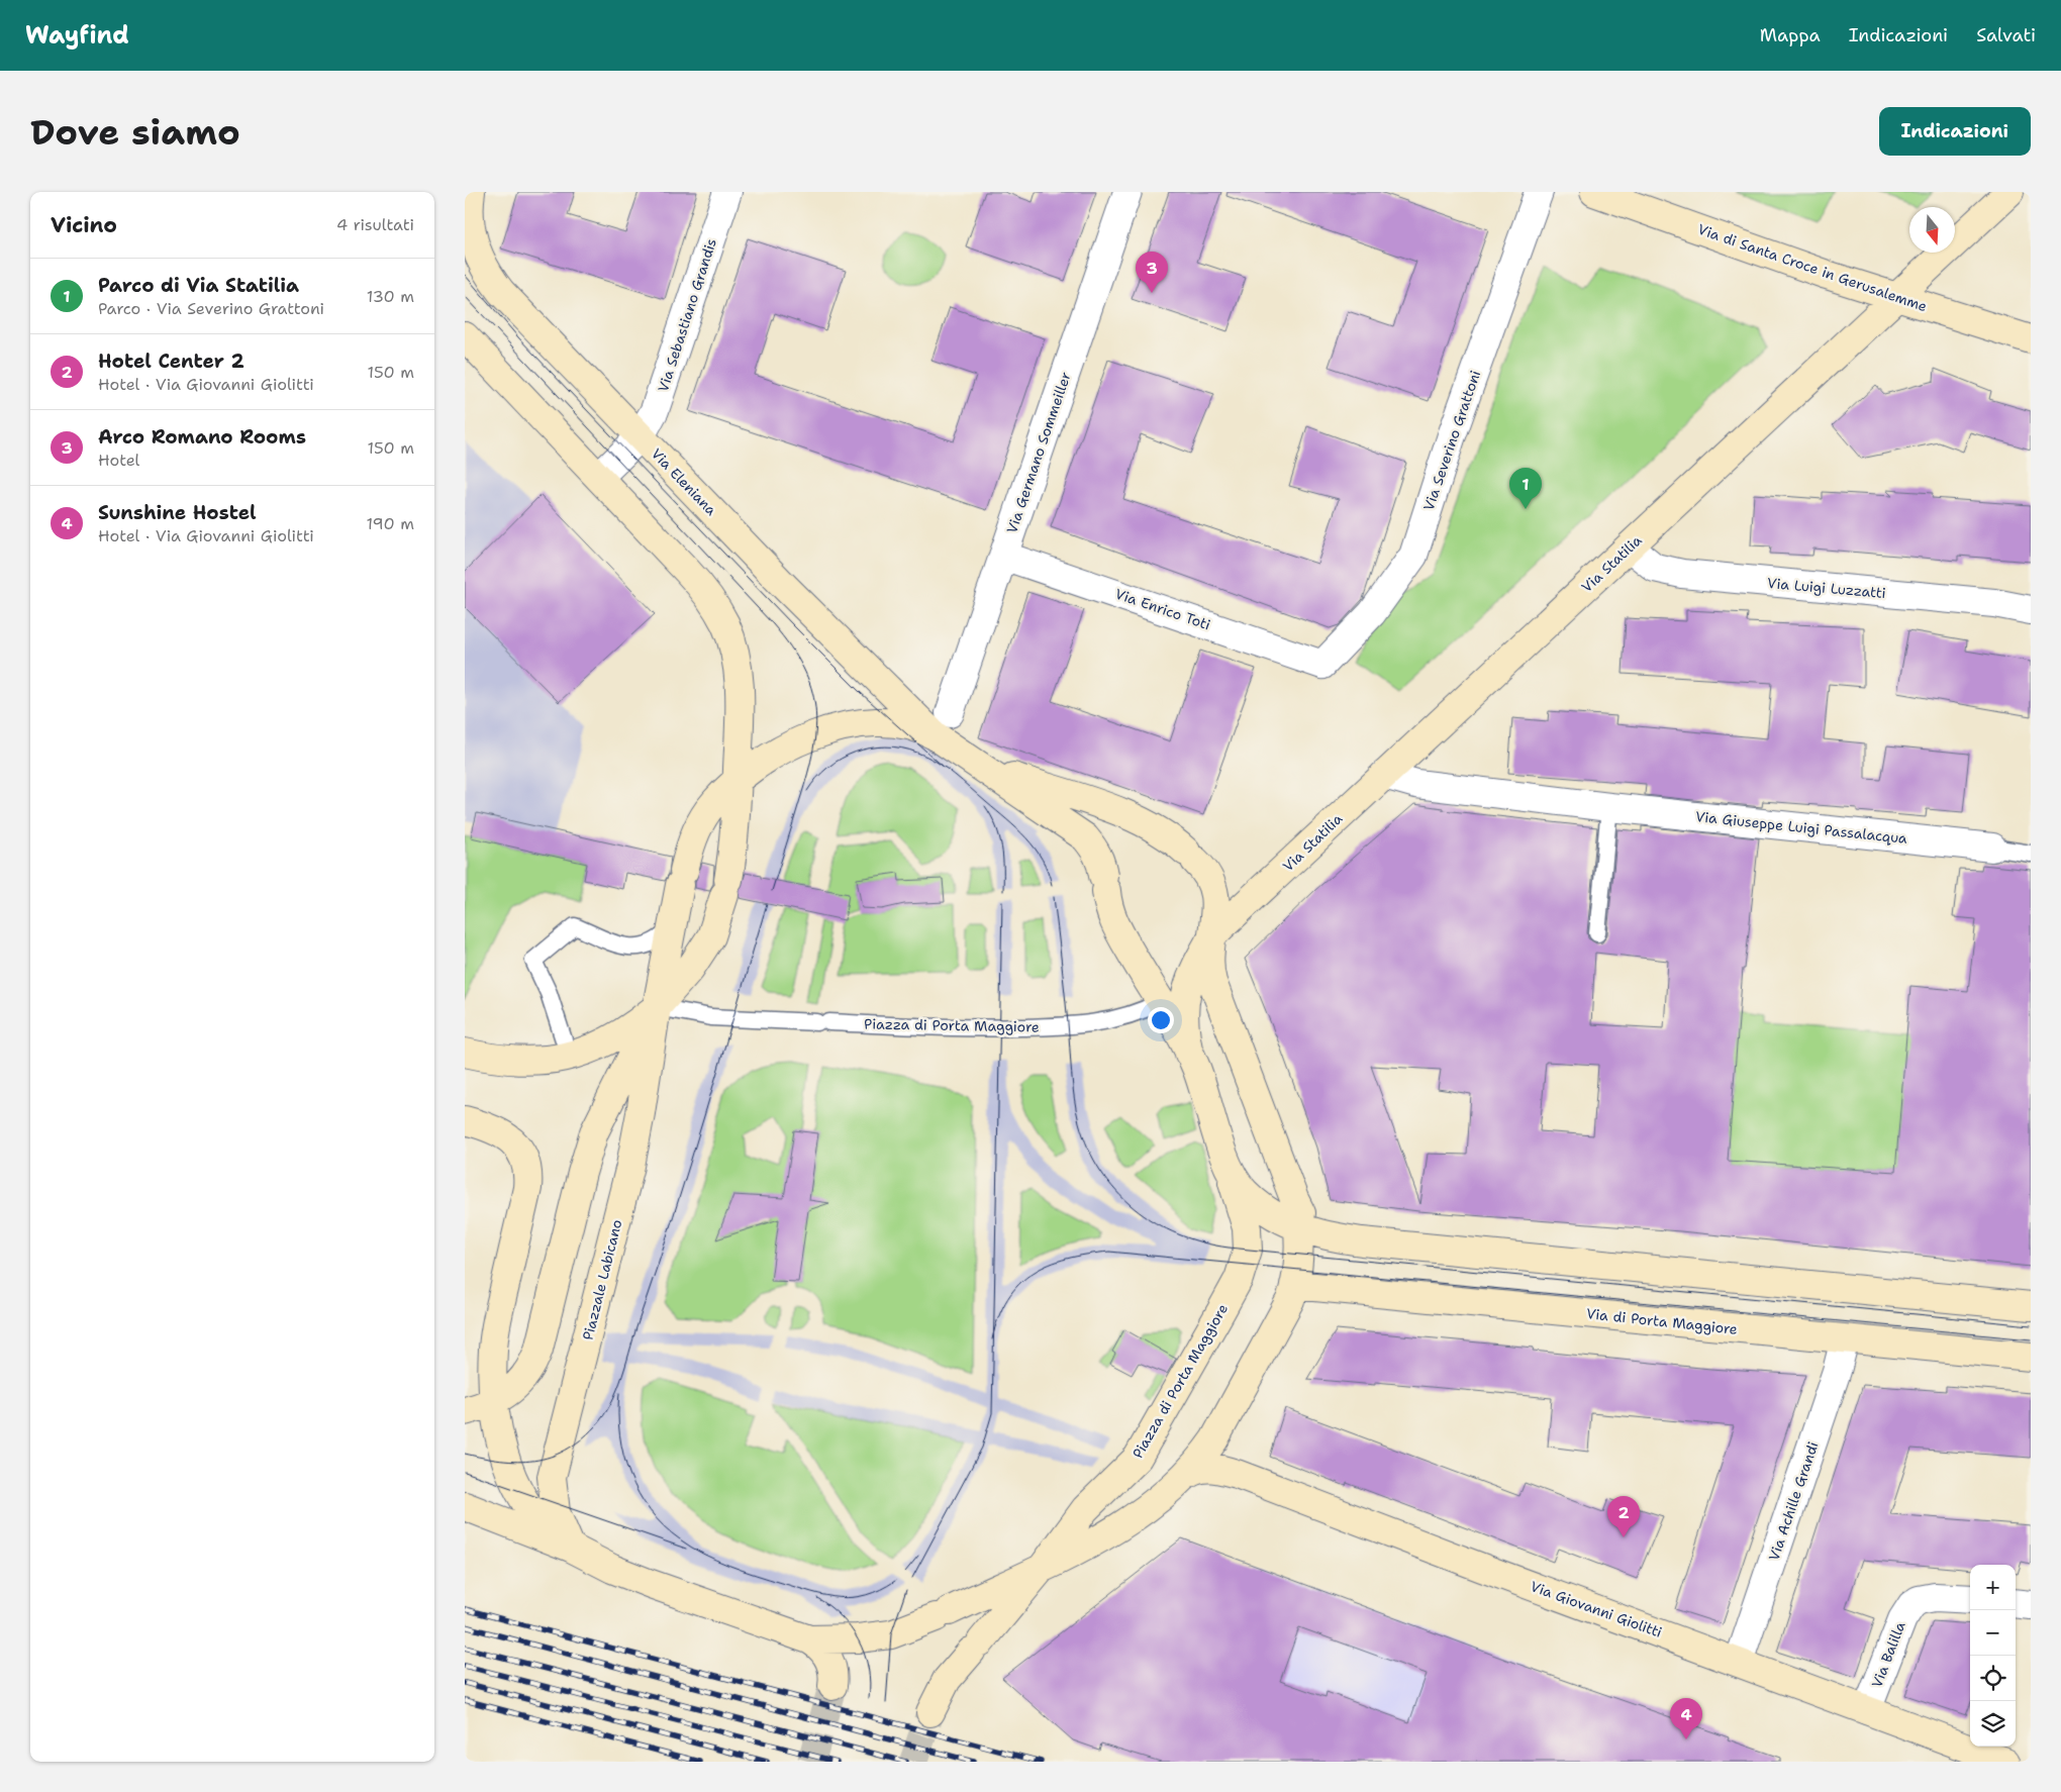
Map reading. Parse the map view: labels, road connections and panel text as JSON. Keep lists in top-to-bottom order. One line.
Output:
{"streets":{"main road":["Via di Santa Croce in Gerusalemme","Via Eleniana","Via Statilia","Piazza di Porta Maggiore","Piazzale Labicano","Via di Porta Maggiore","Via Giovanni Giolitti"],"street":["Via Sebastiano Grandis","Via Severino Grattoni","Via Germano Sommeiller","Via Luigi Luzzatti","Via Enrico Toti","Via Giuseppe Luigi Passalacqua","Via Achille Grandi","Via Balilla"]},"crossings":[["Via di Santa Croce in Gerusalemme","Via Statilia"],["Via Sebastiano Grandis","Via Eleniana"],["Via Severino Grattoni","Via Enrico Toti"],["Via Germano Sommeiller","Via Enrico Toti"],["Via Eleniana","Piazza di Porta Maggiore"],["Via Statilia","Via Luigi Luzzatti"],["Via Statilia","Via Giuseppe Luigi Passalacqua"],["Via Statilia","Piazza di Porta Maggiore"],["Piazza di Porta Maggiore","Piazzale Labicano"],["Piazza di Porta Maggiore","Via di Porta Maggiore"],["Piazza di Porta Maggiore","Via Giovanni Giolitti"],["Via di Porta Maggiore","Via Achille Grandi"],["Via Achille Grandi","Via Giovanni Giolitti"],["Via Giovanni Giolitti","Via Balilla"]],"north":"bottom","page":{"header":"Wayfind","nav":["Mappa","Indicazioni","Salvati"],"buttons":"Indicazioni","title":"Dove siamo","heading":["Vicino","4 risultati"],"pins":["3","1","2","4"],"list":[{"mark":"1","name":"Parco di Via Statilia","note":"Parco · Via Severino Grattoni","value":"130 m"},{"mark":"2","name":"Hotel Center 2","note":"Hotel · Via Giovanni Giolitti","value":"150 m"},{"mark":"3","name":"Arco Romano Rooms","note":"Hotel","value":"150 m"},{"mark":"4","name":"Sunshine Hostel","note":"Hotel · Via Giovanni Giolitti","value":"190 m"}],"map_buttons":["+","−"]}}
